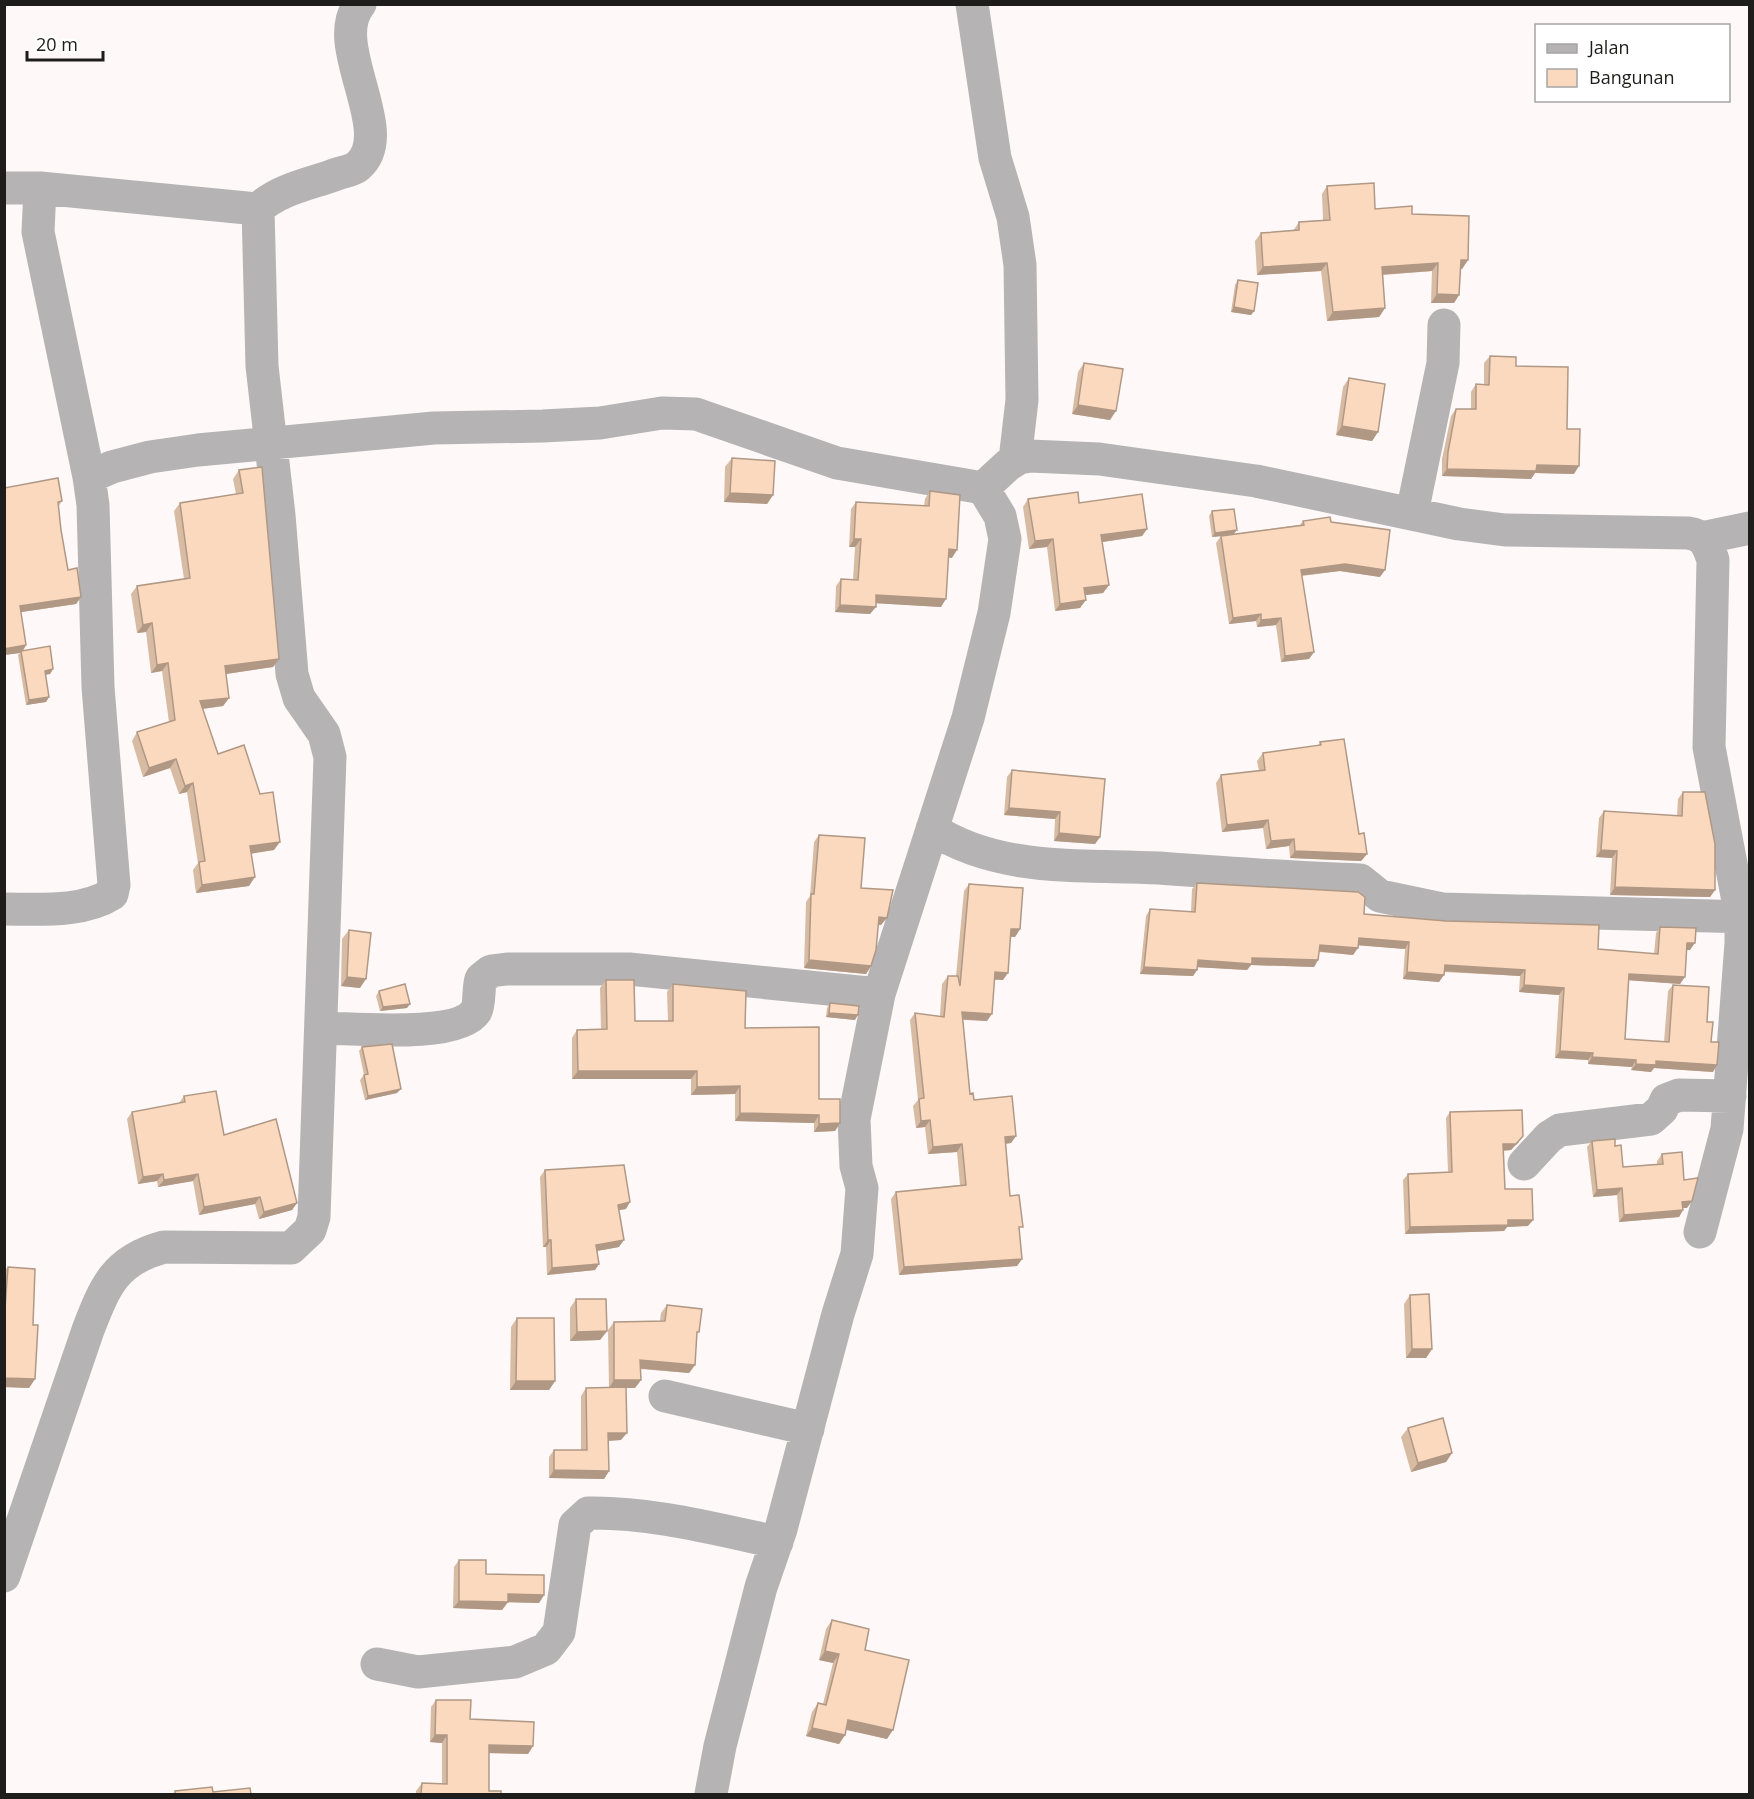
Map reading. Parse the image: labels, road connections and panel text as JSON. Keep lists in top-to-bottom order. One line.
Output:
{"legend":["Jalan","Bangunan"],"scale_bar":"20 m"}
